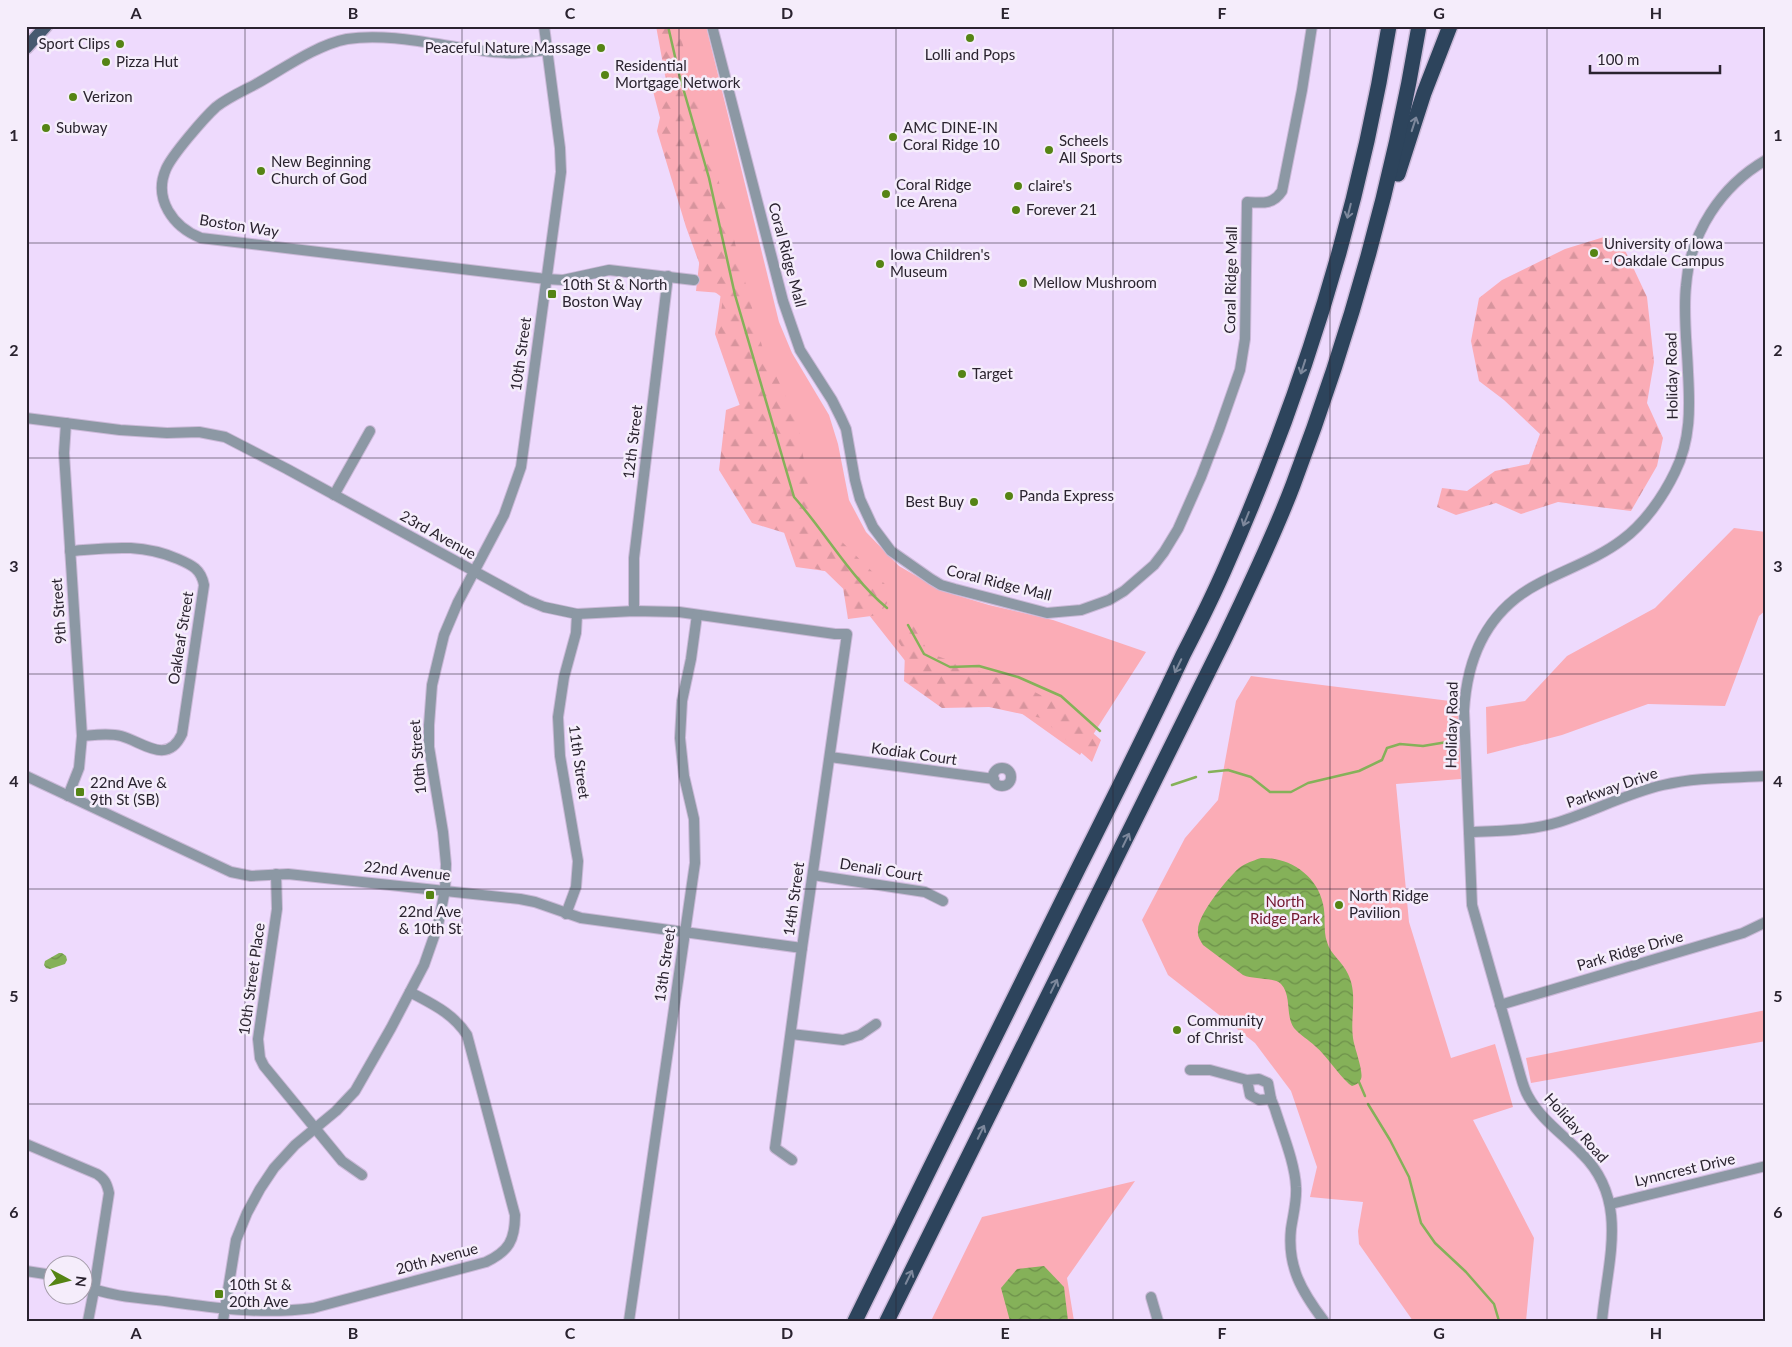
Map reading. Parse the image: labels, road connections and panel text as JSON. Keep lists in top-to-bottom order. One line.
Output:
{"streets":{"street":["Boston Way","Coral Ridge Mall","10th Street","Holiday Road","12th Street","23rd Avenue","9th Street","Oakleaf Street","Kodiak Court","11th Street","Parkway Drive","Denali Court","22nd Avenue","14th Street","Park Ridge Drive","13th Street","10th Street Place","Lynncrest Drive","20th Avenue"]},"crossings":[["Boston Way","10th Street"],["Boston Way","12th Street"],["10th Street","23rd Avenue"],["10th Street","22nd Avenue"],["10th Street","10th Street Place"],["10th Street","20th Avenue"],["Holiday Road","Parkway Drive"],["Holiday Road","Park Ridge Drive"],["Holiday Road","Lynncrest Drive"],["12th Street","23rd Avenue"],["23rd Avenue","9th Street"],["23rd Avenue","11th Street"],["23rd Avenue","14th Street"],["23rd Avenue","13th Street"],["9th Street","Oakleaf Street"],["9th Street","22nd Avenue"],["Kodiak Court","14th Street"],["11th Street","22nd Avenue"],["Denali Court","14th Street"],["22nd Avenue","14th Street"],["22nd Avenue","13th Street"],["22nd Avenue","10th Street Place"]],"parks":["North Ridge Park"],"places":{"other":["Lolli and Pops","Sport Clips","Peaceful Nature Massage","Pizza Hut","Residential Mortgage Network","Verizon","Subway","AMC DINE-IN Coral Ridge 10","Scheels All Sports","New Beginning Church of God","claire's","Coral Ridge Ice Arena","Forever 21","University of Iowa - Oakdale Campus","Iowa Children's Museum","Mellow Mushroom","Target","Panda Express","Best Buy","North Ridge Pavilion","Community of Christ"],"transit":["10th St & North Boston Way","22nd Ave & 9th St (SB)","22nd Ave & 10th St","10th St & 20th Ave"]},"scale_bar":"100 m","north":"right","grid":{"columns":["A","B","C","D","E","F","G","H"],"rows":["1","2","3","4","5","6"]}}
